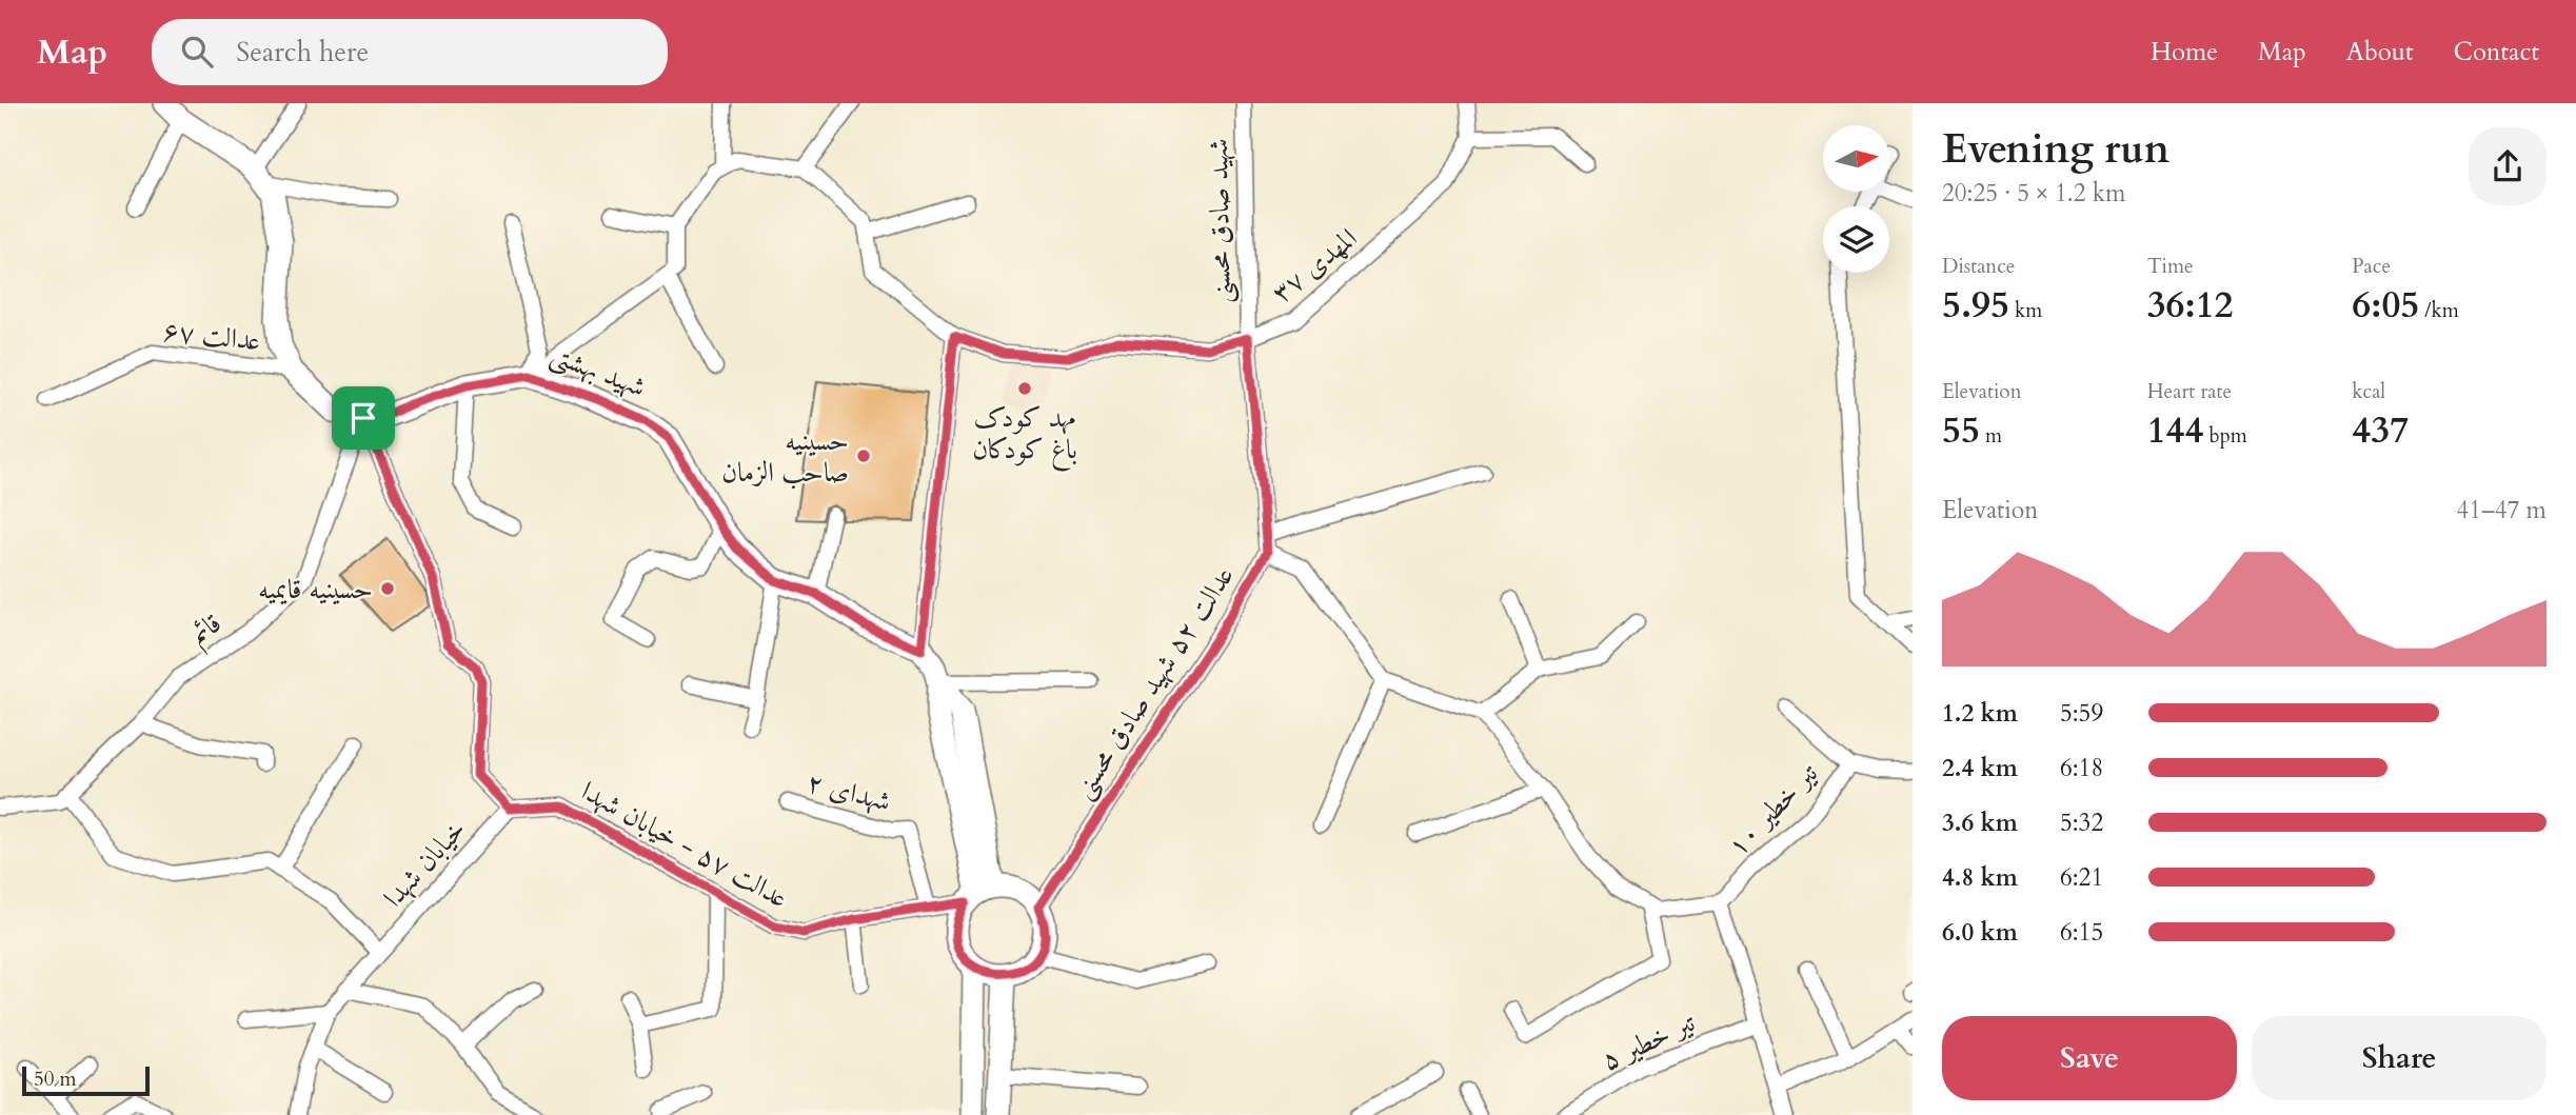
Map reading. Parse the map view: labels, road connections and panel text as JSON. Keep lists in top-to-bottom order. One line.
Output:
{"streets":{"main road":["شهید بهشتی"],"street":["شهید صادق محسنی","المهدی ۳۷","عدالت ۶۷","قائم","عدالت ۵۲ شهید صادق محسنی","شهدای ۲","تیر خطیر ۱۰","عدالت ۵۷ - خیابان شهدا","خیابان شهدا","تیر خطیر ۵"]},"crossings":[["شهید صادق محسنی","المهدی ۳۷"],["شهید صادق محسنی","عدالت ۵۲ شهید صادق محسنی"],["المهدی ۳۷","عدالت ۵۲ شهید صادق محسنی"],["شهید بهشتی","قائم"],["عدالت ۵۲ شهید صادق محسنی","عدالت ۵۷ - خیابان شهدا"],["شهدای ۲","عدالت ۵۷ - خیابان شهدا"],["عدالت ۵۷ - خیابان شهدا","خیابان شهدا"]],"places":["مهد کودک باغ کودکان","حسینیه صاحب الزمان","حسینیه قایمیه"],"scale_bar":"50 m","north":"right","page":{"header":"Map","search":"Search here","nav":["Home","Map","About","Contact"],"heading":["Evening run","20:25 · 5 × 1.2 km"],"stats":[["Distance","5.95 km"],["Time","36:12"],["Pace","6:05 /km"],["Elevation","55 m"],["Heart rate","144 bpm"],["kcal","437"]],"chart":["Elevation","41–47 m"],"list":[{"name":"1.2 km","note":"5:59"},{"name":"2.4 km","note":"6:18"},{"name":"3.6 km","note":"5:32"},{"name":"4.8 km","note":"6:21"},{"name":"6.0 km","note":"6:15"}],"buttons":["Save","Share"],"scale":"50 m"}}
